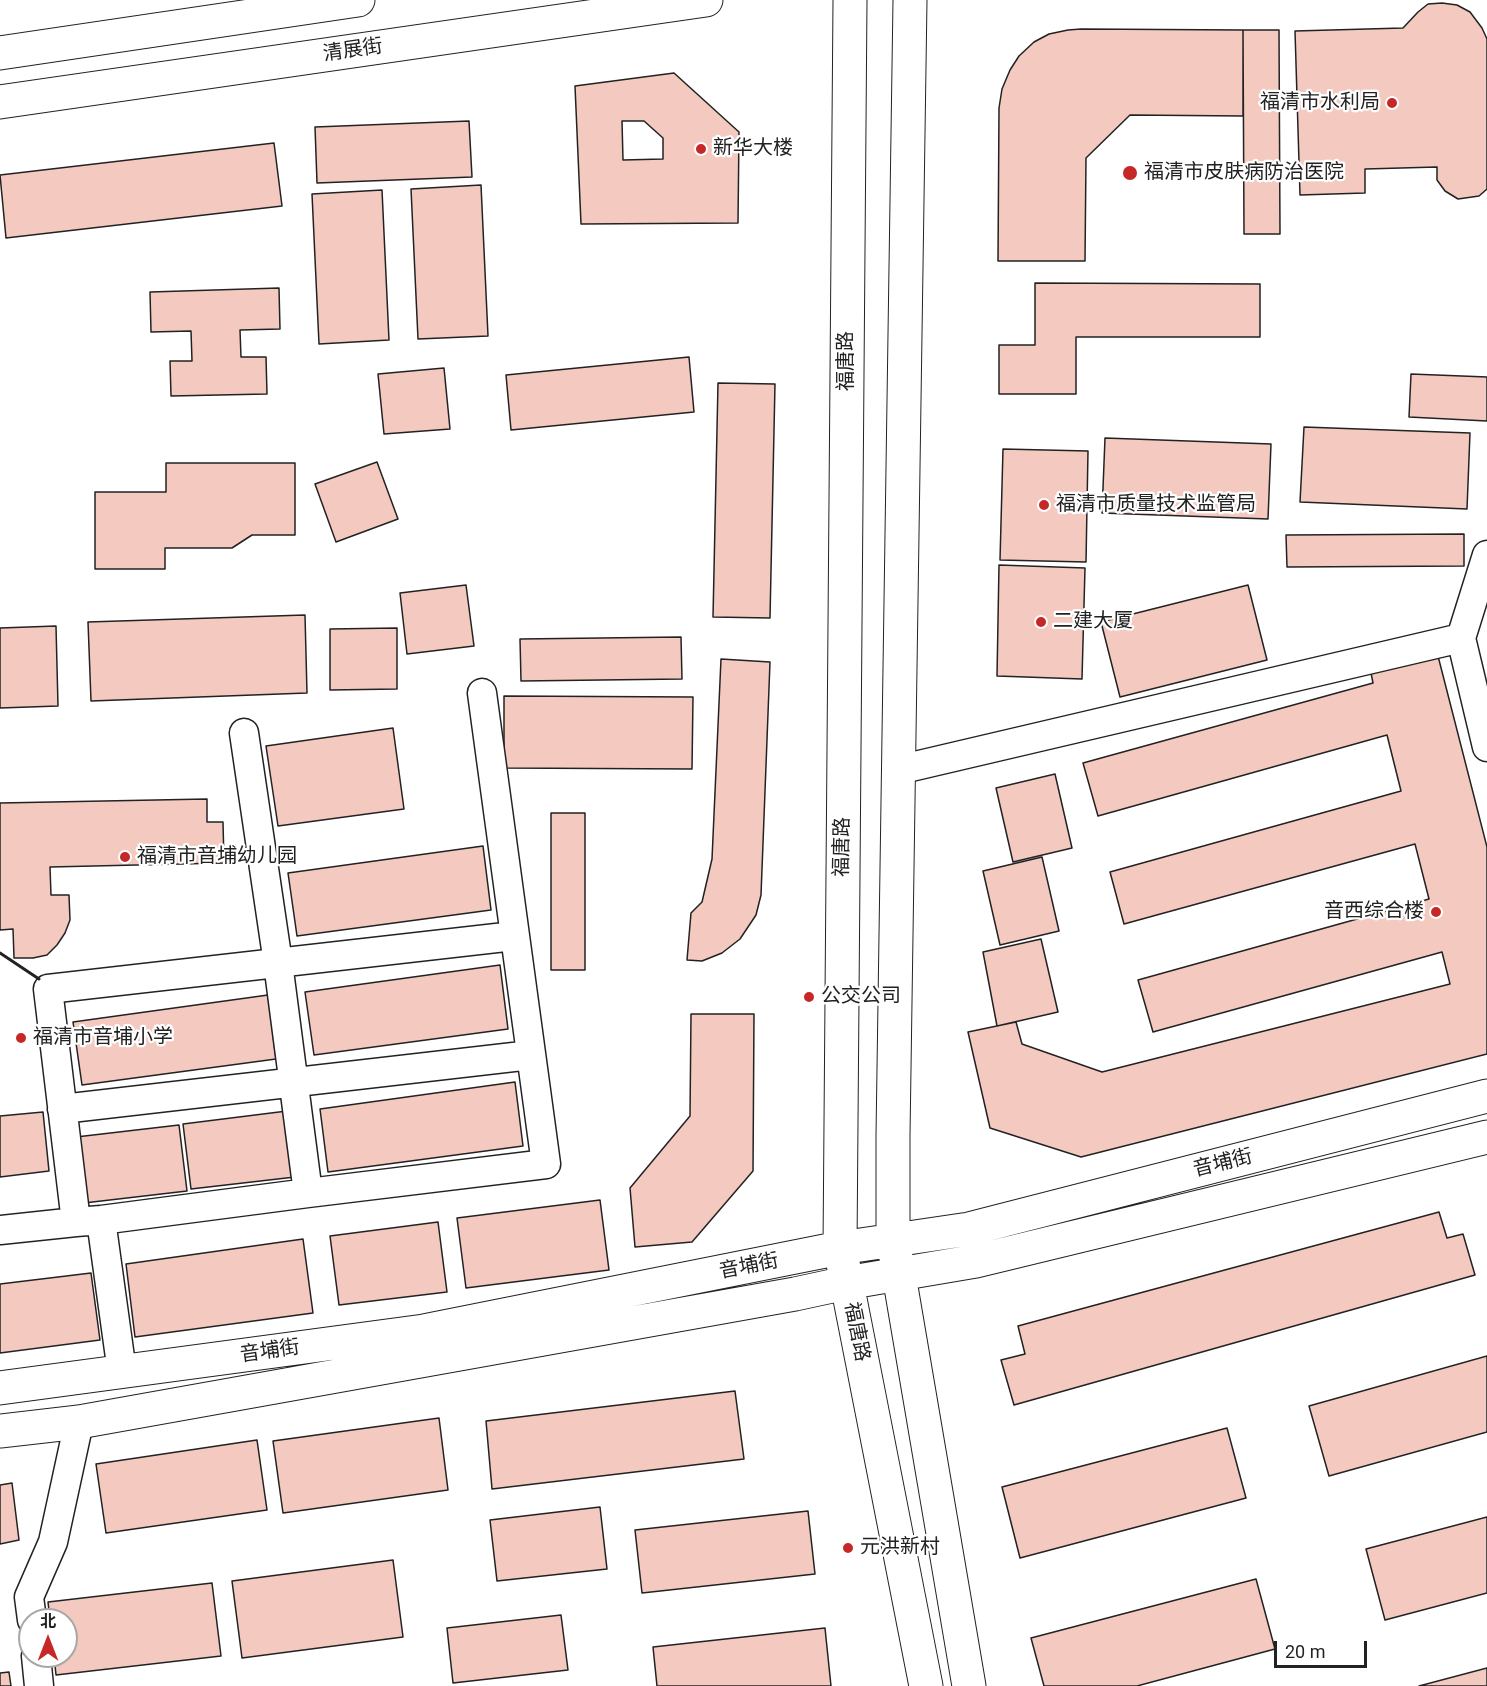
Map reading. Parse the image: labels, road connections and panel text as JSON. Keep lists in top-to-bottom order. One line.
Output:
{"streets":{"street":["清展街","福唐路","音埔街"]},"crossings":[["福唐路","音埔街"]],"places":["福清市水利局","新华大楼","福清市皮肤病防治医院","福清市质量技术监管局","二建大厦","福清市音埔幼儿园","音西综合楼","公交公司","福清市音埔小学","元洪新村"],"scale_bar":"20 m","north":"top"}
